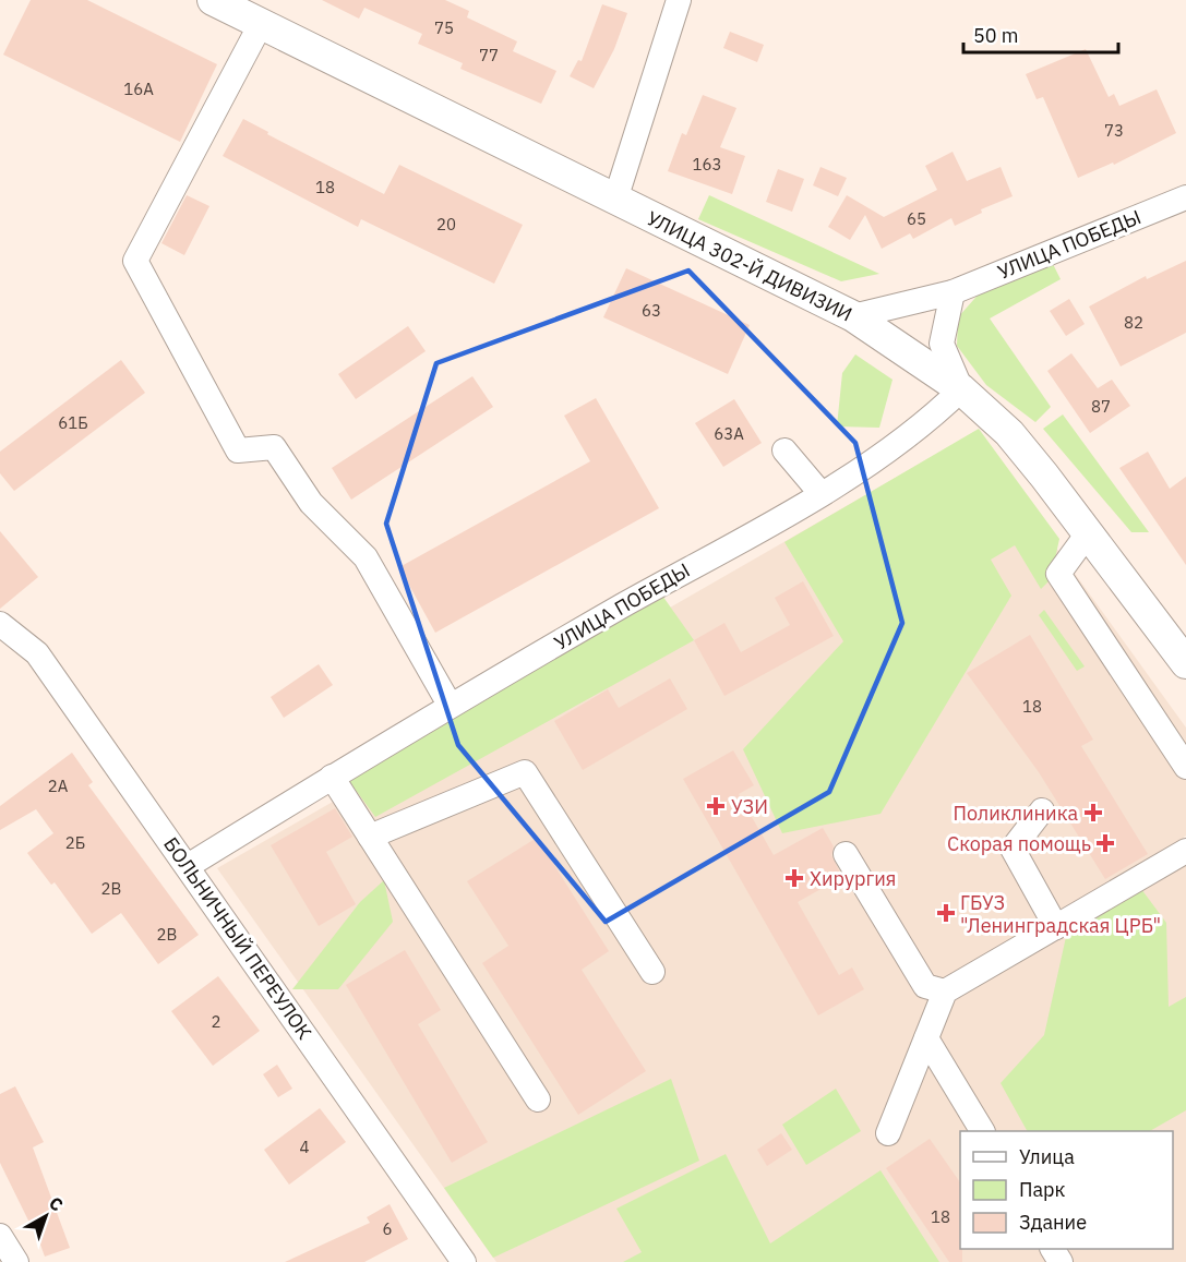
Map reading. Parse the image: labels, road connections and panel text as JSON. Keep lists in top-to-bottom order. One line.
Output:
{"streets":{"main road":["УЛИЦА 302-Й ДИВИЗИИ"],"street":["УЛИЦА ПОБЕДЫ","БОЛЬНИЧНЫЙ ПЕРЕУЛОК"]},"crossings":[["УЛИЦА ПОБЕДЫ","УЛИЦА 302-Й ДИВИЗИИ"],["УЛИЦА ПОБЕДЫ","БОЛЬНИЧНЫЙ ПЕРЕУЛОК"]],"places":{"health":["УЗИ","Поликлиника","Скорая помощь","Хирургия","ГБУЗ \"Ленинградская ЦРБ\""]},"house_numbers":["75","77","16А","73","163","18","65","20","63","82","87","61Б","63А","18","2А","2Б","2В","2В","2","4","18","6"],"legend":["Улица","Парк","Здание"],"scale_bar":"50 m","north":"top right"}
